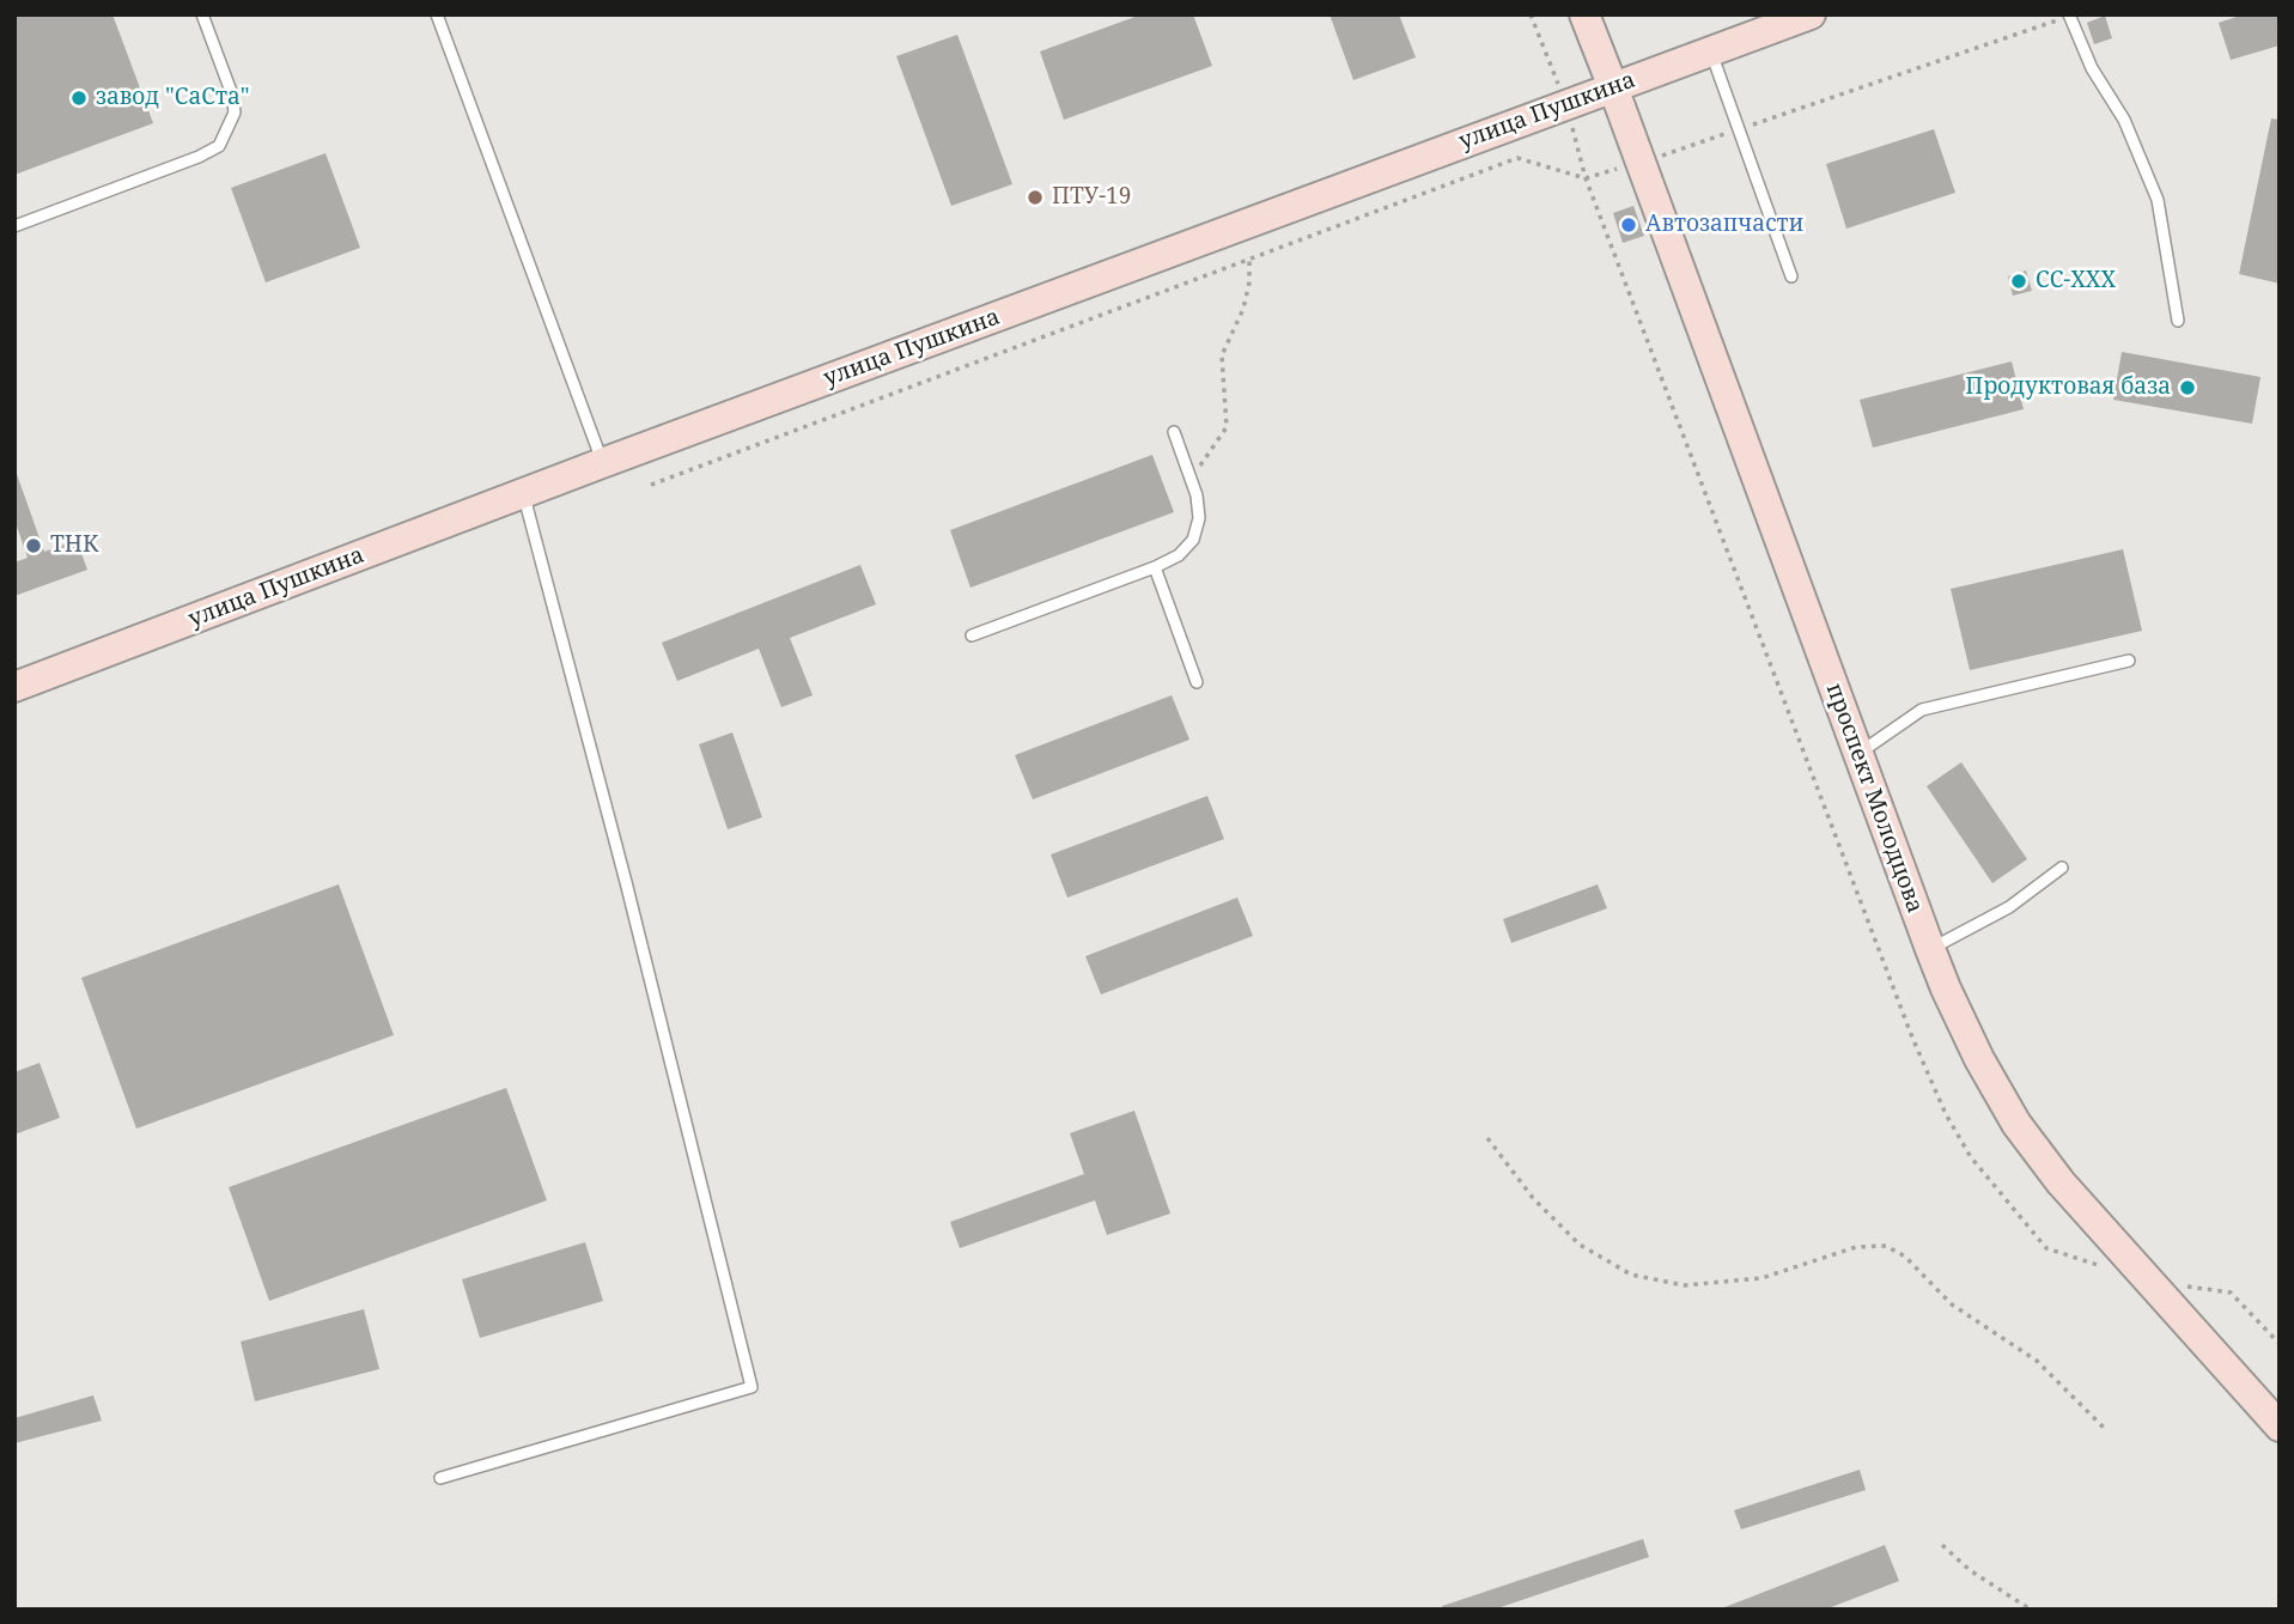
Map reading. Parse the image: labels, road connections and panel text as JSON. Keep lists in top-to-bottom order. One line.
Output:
{"streets":{"main road":["улица Пушкина","проспект Молодцова"]},"crossings":[["улица Пушкина","проспект Молодцова"]],"places":["завод \"СаСта\"","ПТУ-19","Автозапчасти","СС-ХХХ","Продуктовая база","ТНК"]}
